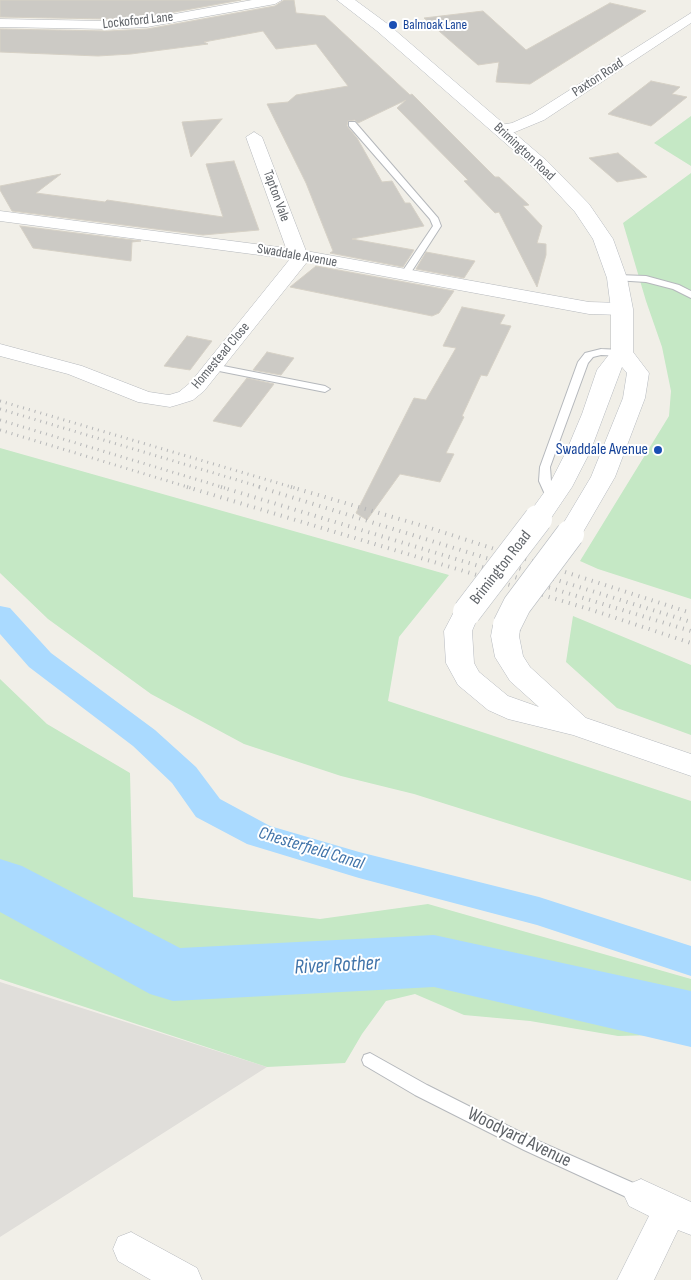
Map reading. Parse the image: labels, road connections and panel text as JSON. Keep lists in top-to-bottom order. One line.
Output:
{"streets":{"main road":["Brimington Road"],"street":["Lockoford Lane","Paxton Road","Tapton Vale","Swaddale Avenue","Homestead Close","Woodyard Avenue"]},"crossings":[["Paxton Road","Brimington Road"],["Brimington Road","Swaddale Avenue"],["Tapton Vale","Swaddale Avenue"],["Tapton Vale","Homestead Close"],["Swaddale Avenue","Homestead Close"]],"water":["Chesterfield Canal","River Rother"],"places":["Balmoak Lane","Swaddale Avenue"]}
